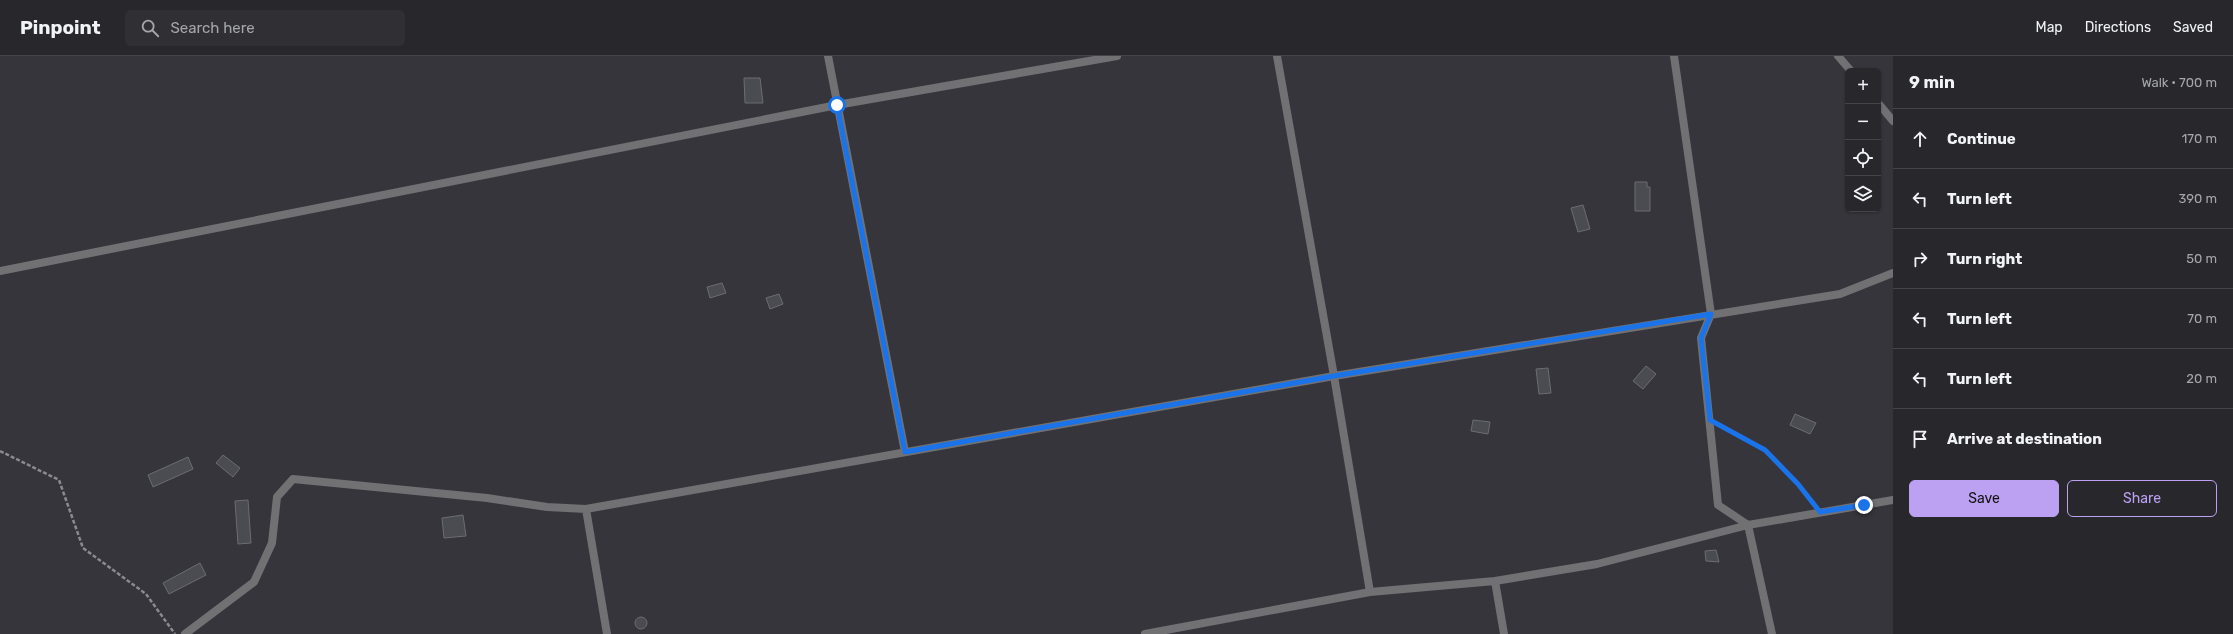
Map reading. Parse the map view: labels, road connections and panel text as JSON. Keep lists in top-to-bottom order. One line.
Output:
{"page":{"header":"Pinpoint","search":"Search here","nav":["Map","Directions","Saved"],"heading":["9 min","Walk · 700 m"],"map_buttons":["+","−"],"list":[["Continue","170 m"],["Turn left","390 m"],["Turn right","50 m"],["Turn left","70 m"],["Turn left","20 m"],"Arrive at destination"],"buttons":["Save","Share"]}}
